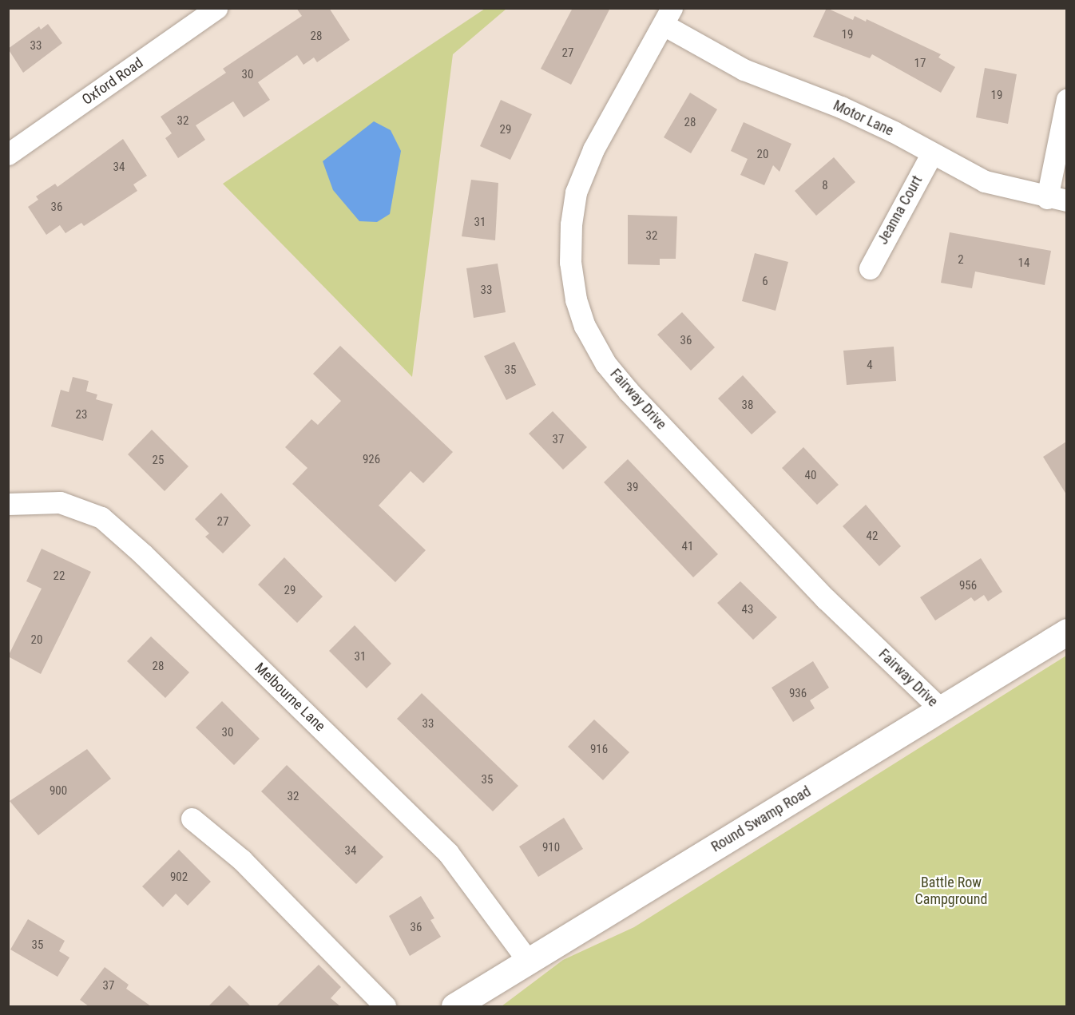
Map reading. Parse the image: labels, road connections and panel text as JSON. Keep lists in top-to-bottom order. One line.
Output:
{"streets":{"main road":["Round Swamp Road"],"street":["Oxford Road","Motor Lane","Jeanna Court","Fairway Drive","Melbourne Lane"]},"crossings":[["Motor Lane","Jeanna Court"],["Motor Lane","Fairway Drive"],["Fairway Drive","Round Swamp Road"],["Melbourne Lane","Round Swamp Road"]],"parks":["Battle Row Campground"],"house_numbers":["19","28","33","27","17","30","19","32","28","29","20","34","8","36","31","32","2","14","6","33","36","4","35","38","23","37","926","25","40","39","27","42","41","22","956","29","43","20","31","28","936","33","30","916","35","900","32","910","34","902","36","35","37"]}
